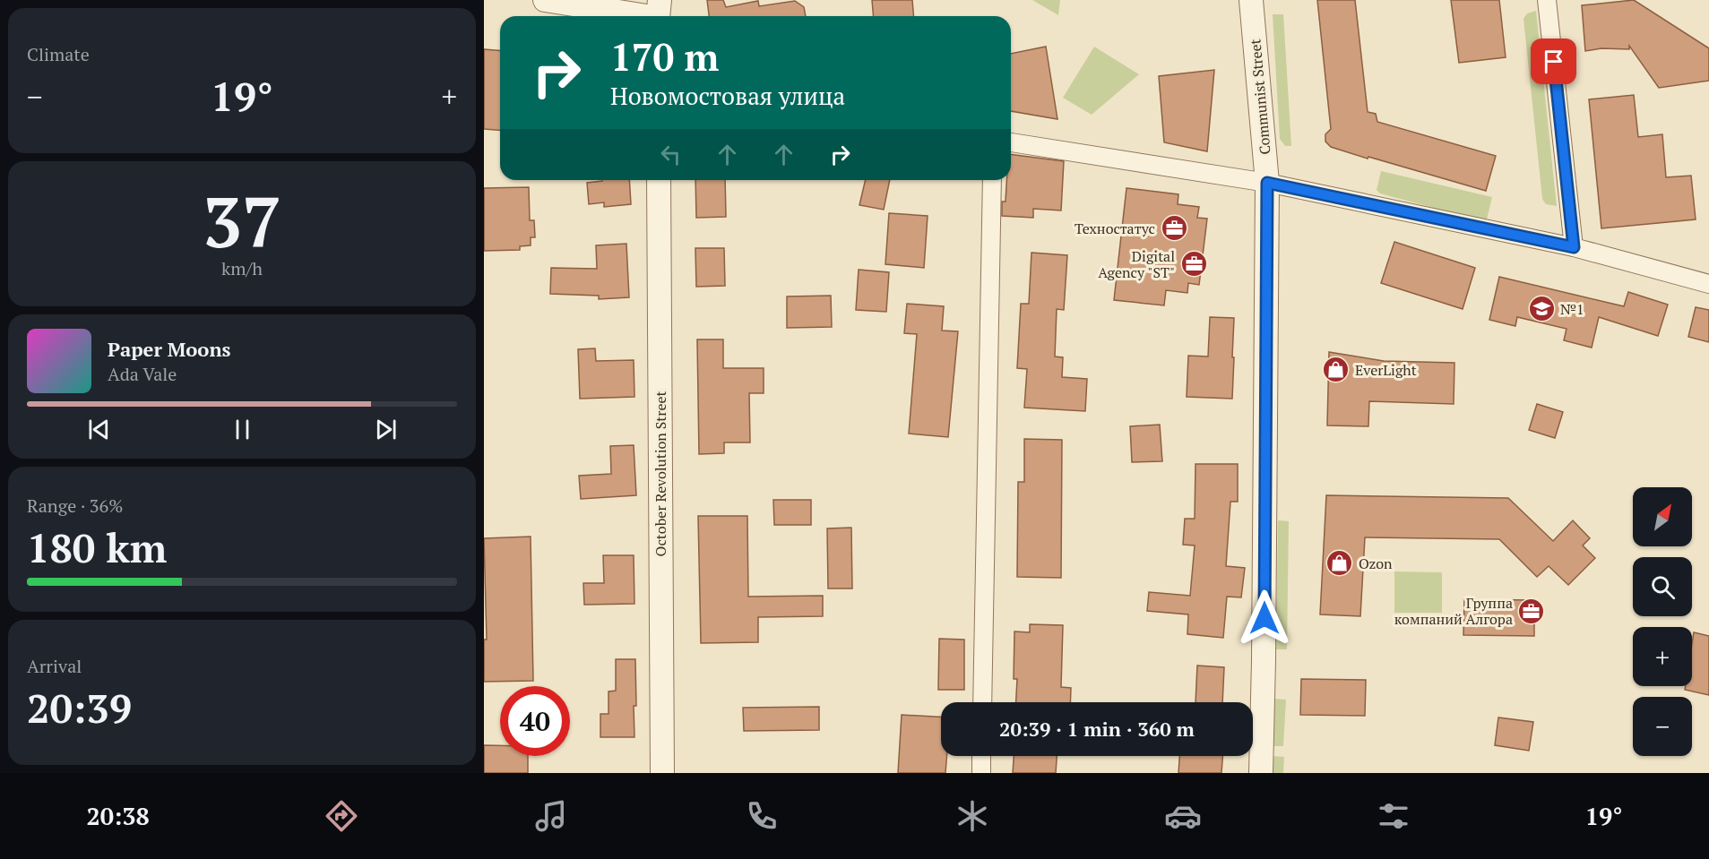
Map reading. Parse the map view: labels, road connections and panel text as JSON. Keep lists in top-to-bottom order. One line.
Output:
{"streets":{"street":["Communist Street","October Revolution Street"]},"places":{"office":["Техностатус","Digital Agency \"ST\"","Группа компаний Алгора"],"school or university":["№1"],"shop":["EverLight","Ozon"]},"north":"top right","page":{"tile":["Climate",["37","km/h"],["Range · 36%","180 km"],["Arrival","20:39"]],"turn":["170 m","Новомостовая улица"],"heat":["−","19°","+"],"song":["Paper Moons","Ada Vale"],"map_buttons":["+","−"],"limit":"40","trip":"20:39 · 1 min · 360 m","tabs":["20:38","19°"]}}
